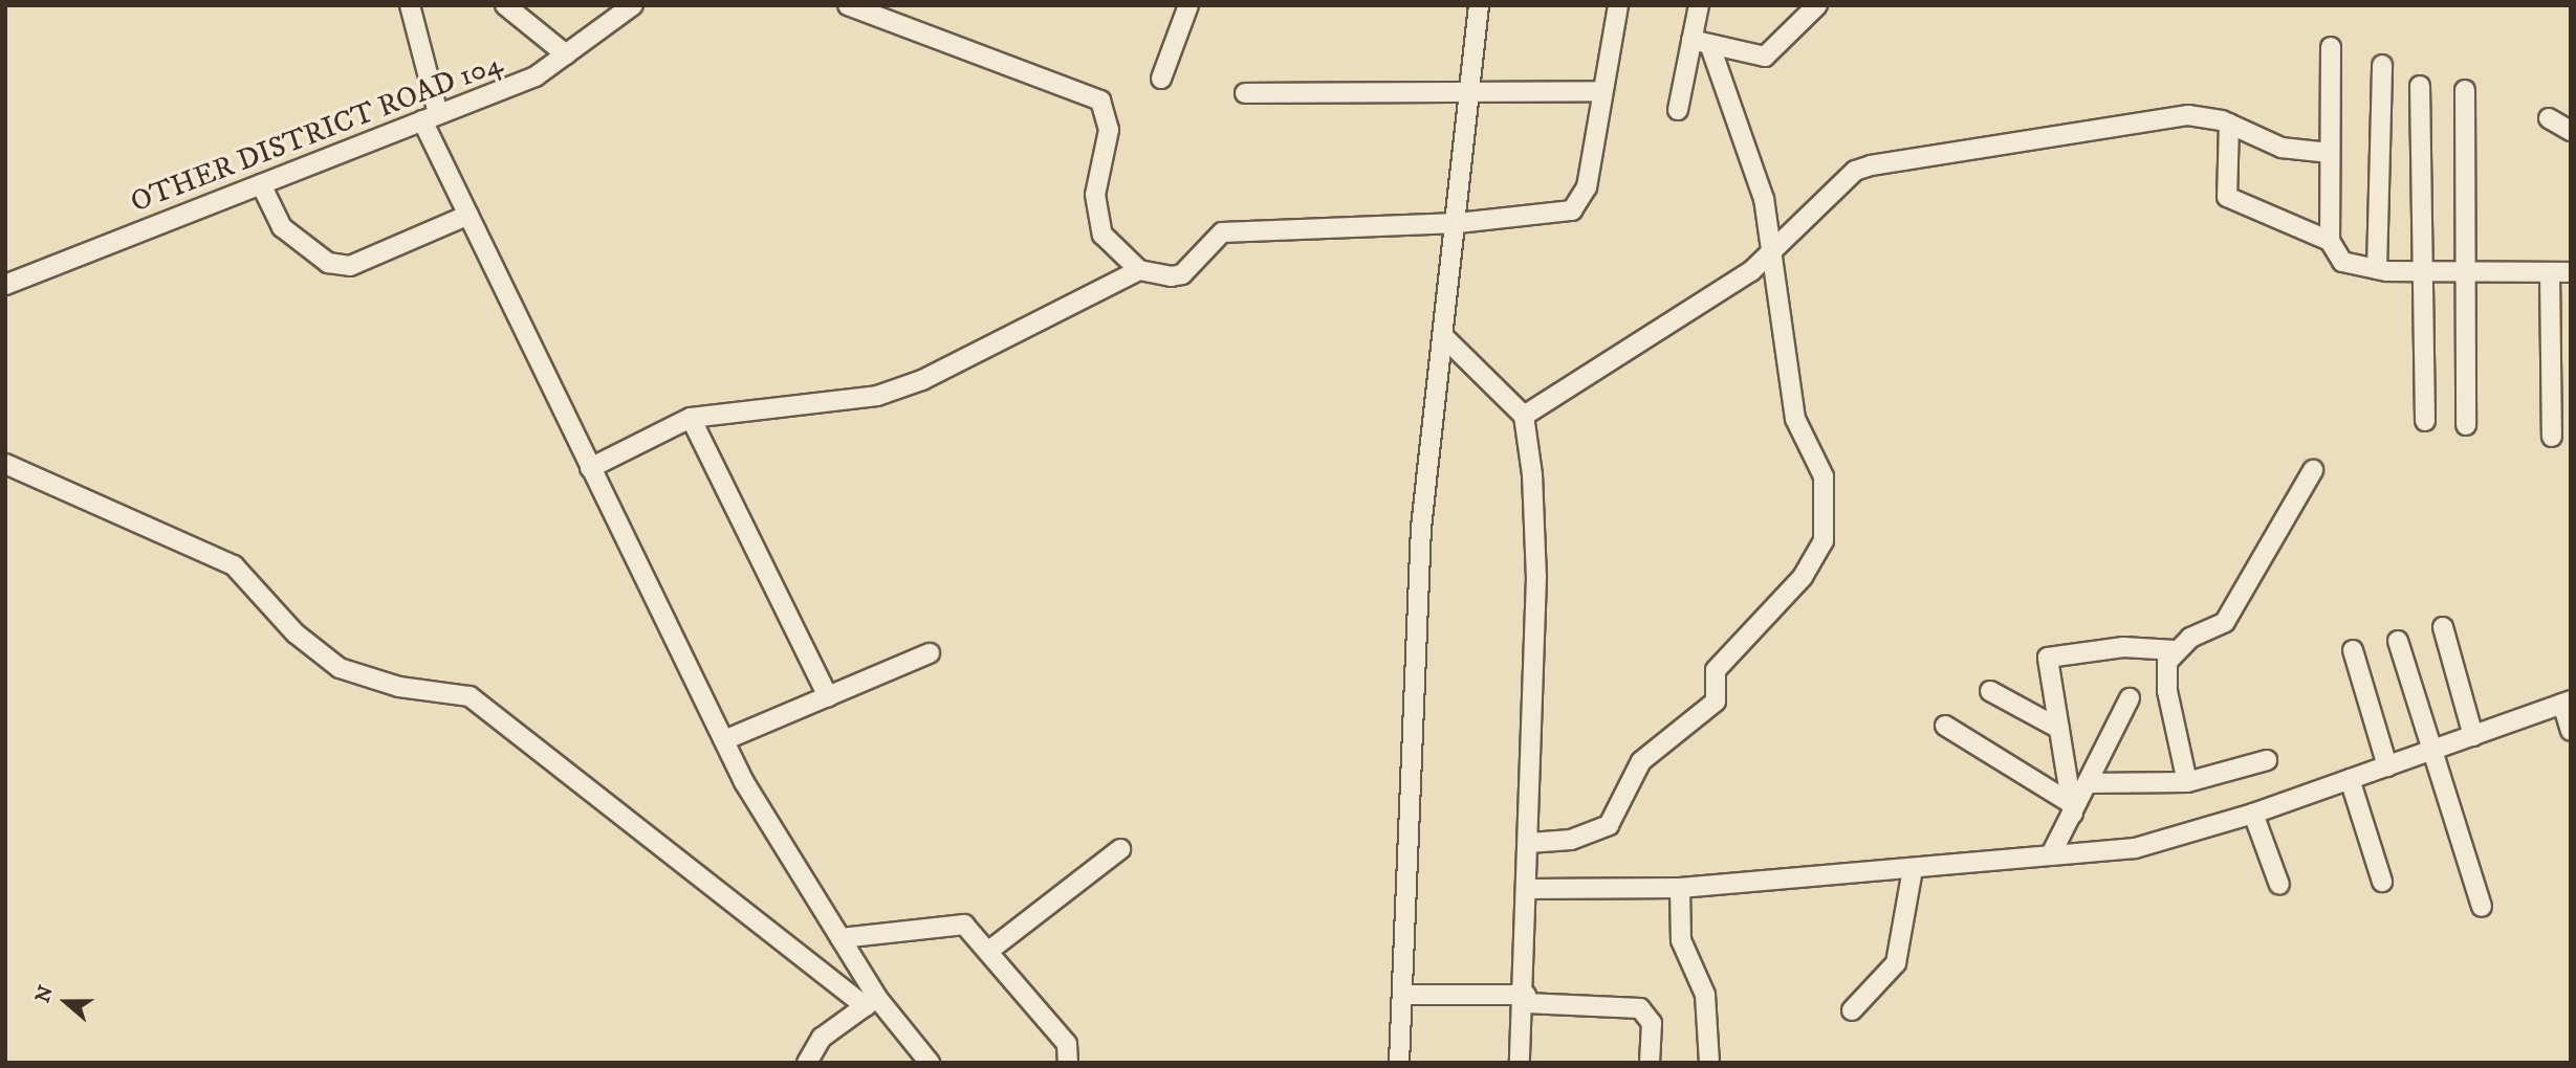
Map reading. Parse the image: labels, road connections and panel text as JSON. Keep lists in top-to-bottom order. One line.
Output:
{"streets":{"street":["OTHER DISTRICT ROAD 104"]},"north":"left"}
